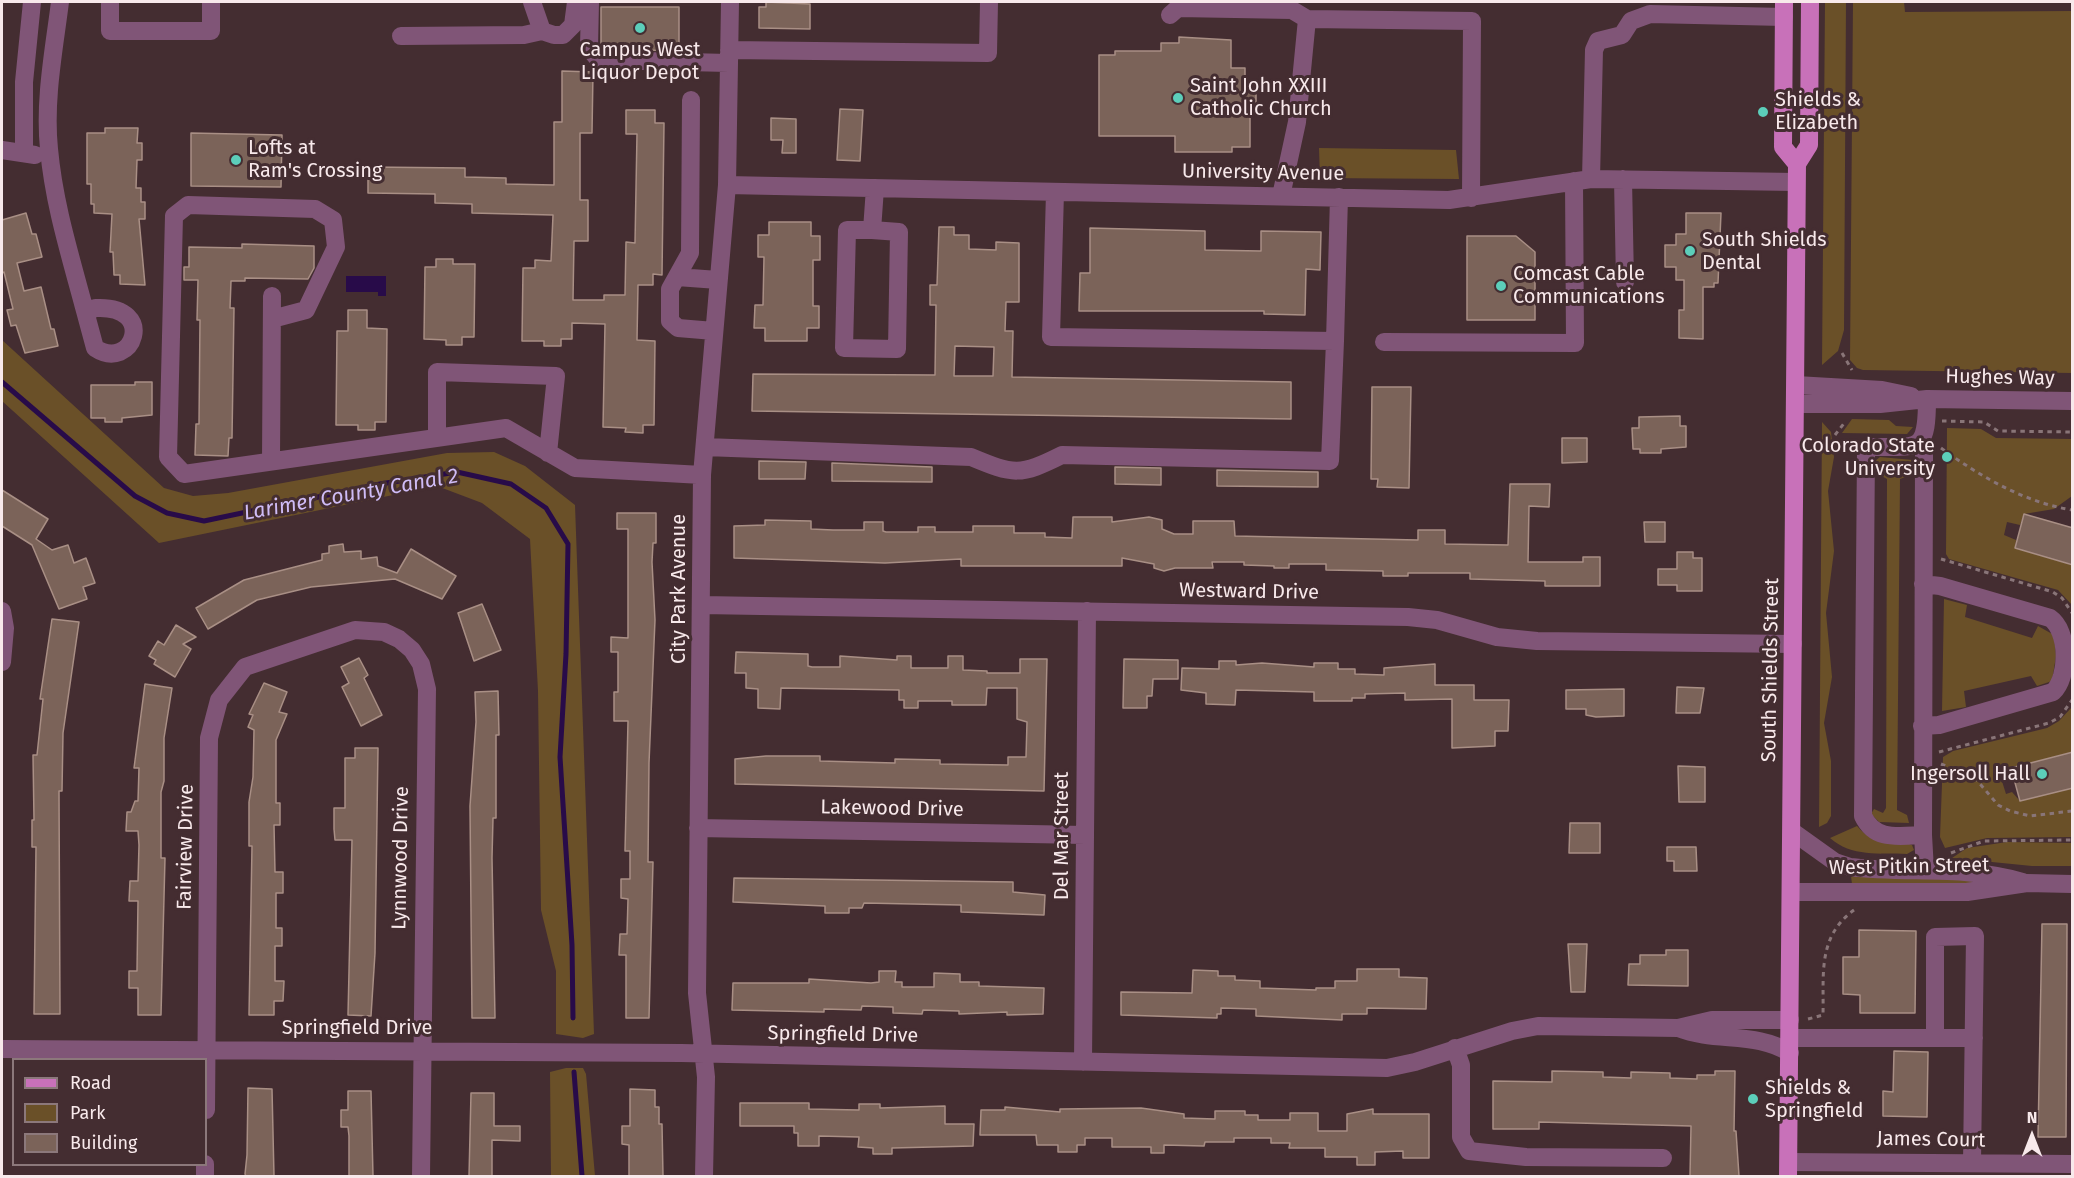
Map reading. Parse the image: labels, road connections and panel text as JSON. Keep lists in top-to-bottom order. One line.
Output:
{"streets":{"main road":["South Shields Street"],"street":["University Avenue","Hughes Way","City Park Avenue","Westward Drive","Lakewood Drive","Del Mar Street","Fairview Drive","Lynnwood Drive","West Pitkin Street","Springfield Drive","James Court"]},"crossings":[["University Avenue","City Park Avenue"],["University Avenue","South Shields Street"],["Hughes Way","South Shields Street"],["City Park Avenue","Westward Drive"],["City Park Avenue","Lakewood Drive"],["City Park Avenue","Springfield Drive"],["Westward Drive","South Shields Street"],["Westward Drive","Del Mar Street"],["South Shields Street","West Pitkin Street"],["South Shields Street","Springfield Drive"],["South Shields Street","James Court"],["Lakewood Drive","Del Mar Street"],["Del Mar Street","Springfield Drive"],["Fairview Drive","Lynnwood Drive"],["Fairview Drive","Springfield Drive"],["Lynnwood Drive","Springfield Drive"]],"water":["Larimer County Canal 2"],"places":["Campus West Liquor Depot","Saint John XXIII Catholic Church","Shields & Elizabeth","Lofts at Ram's Crossing","South Shields Dental","Comcast Cable Communications","Colorado State University","Ingersoll Hall","Shields & Springfield"],"legend":["Road","Park","Building"],"north":"top"}
